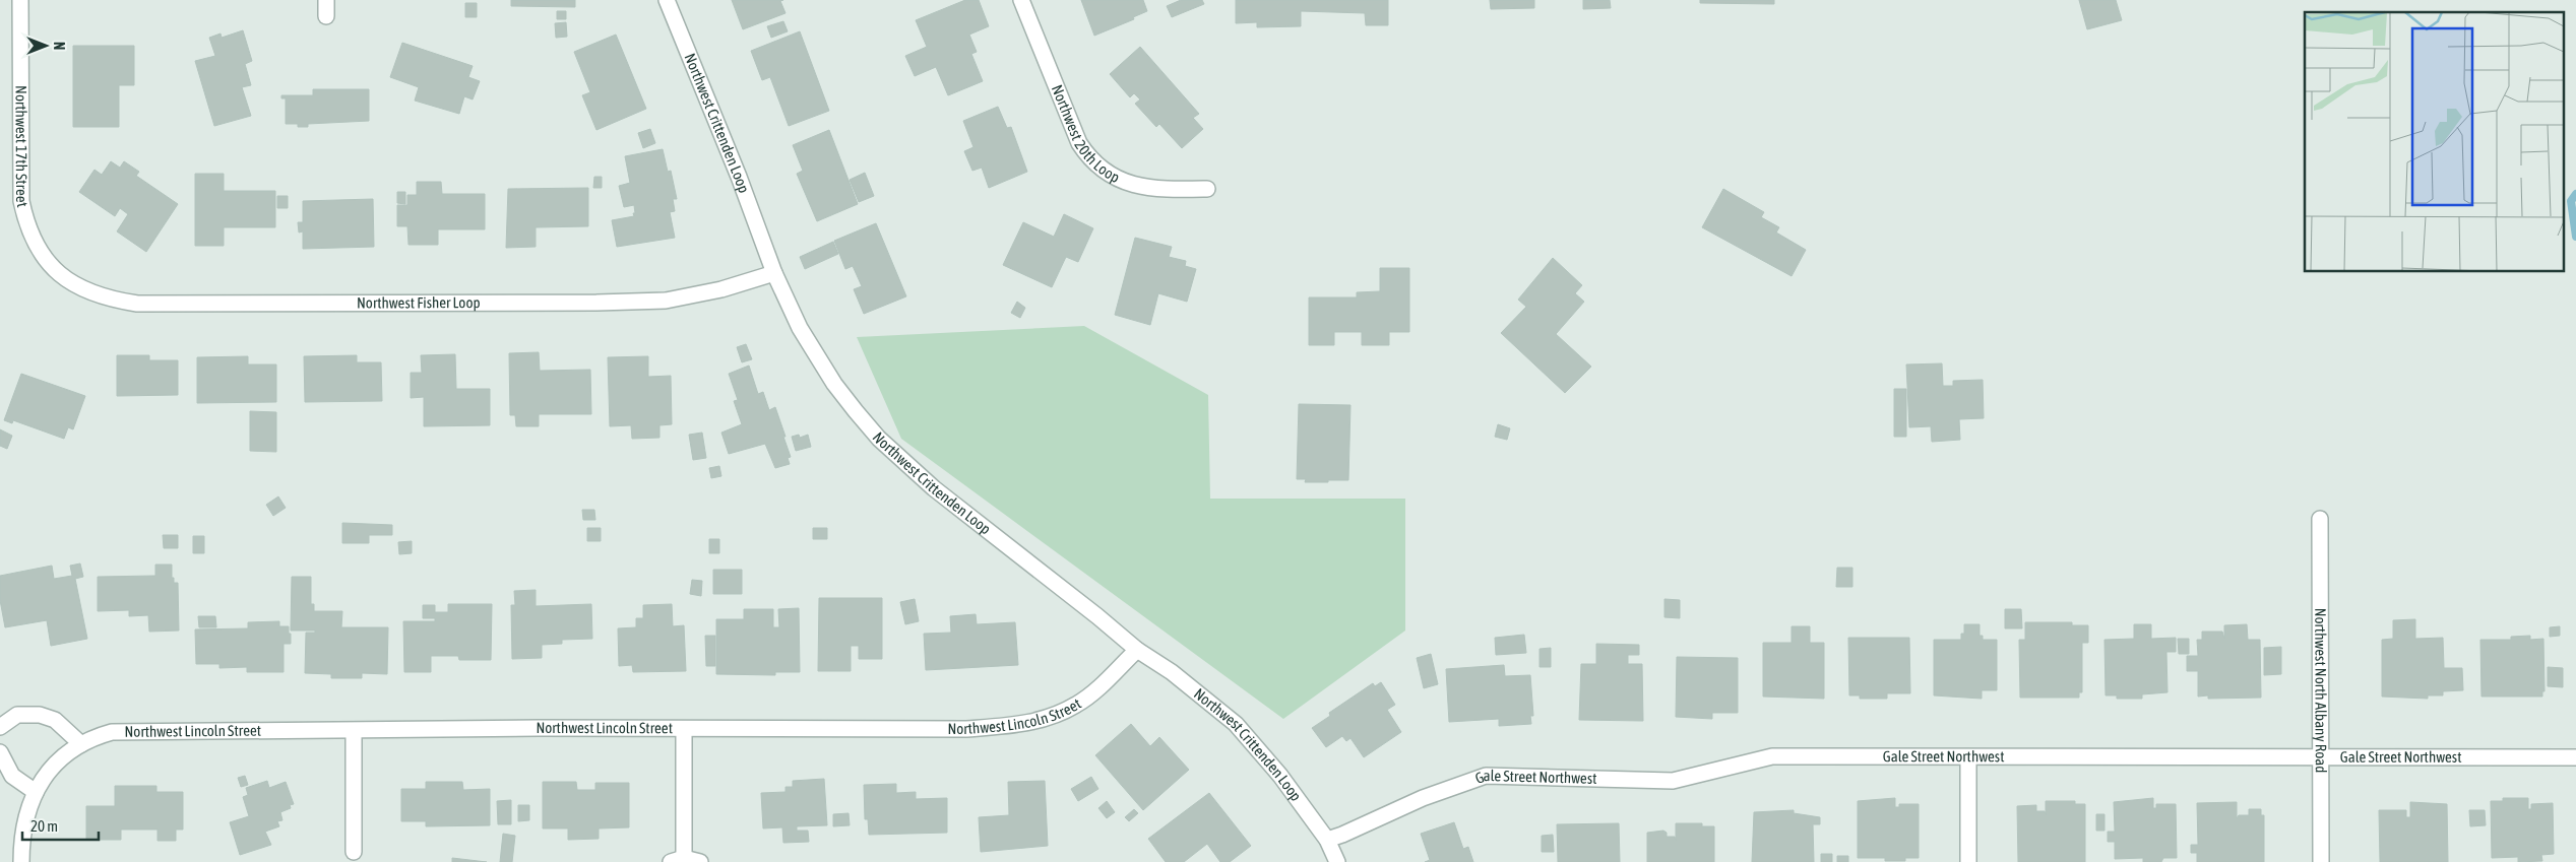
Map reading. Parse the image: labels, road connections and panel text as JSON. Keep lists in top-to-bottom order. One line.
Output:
{"streets":{"street":["Northwest Crittenden Loop","Northwest 20th Loop","Northwest 17th Street","Northwest Fisher Loop","Northwest North Albany Road","Northwest Lincoln Street","Gale Street Northwest"]},"crossings":[["Northwest Crittenden Loop","Northwest Fisher Loop"],["Northwest Crittenden Loop","Northwest Lincoln Street"],["Northwest Crittenden Loop","Gale Street Northwest"],["Northwest 17th Street","Northwest Fisher Loop"],["Northwest North Albany Road","Gale Street Northwest"]],"scale_bar":"20 m","north":"right"}
